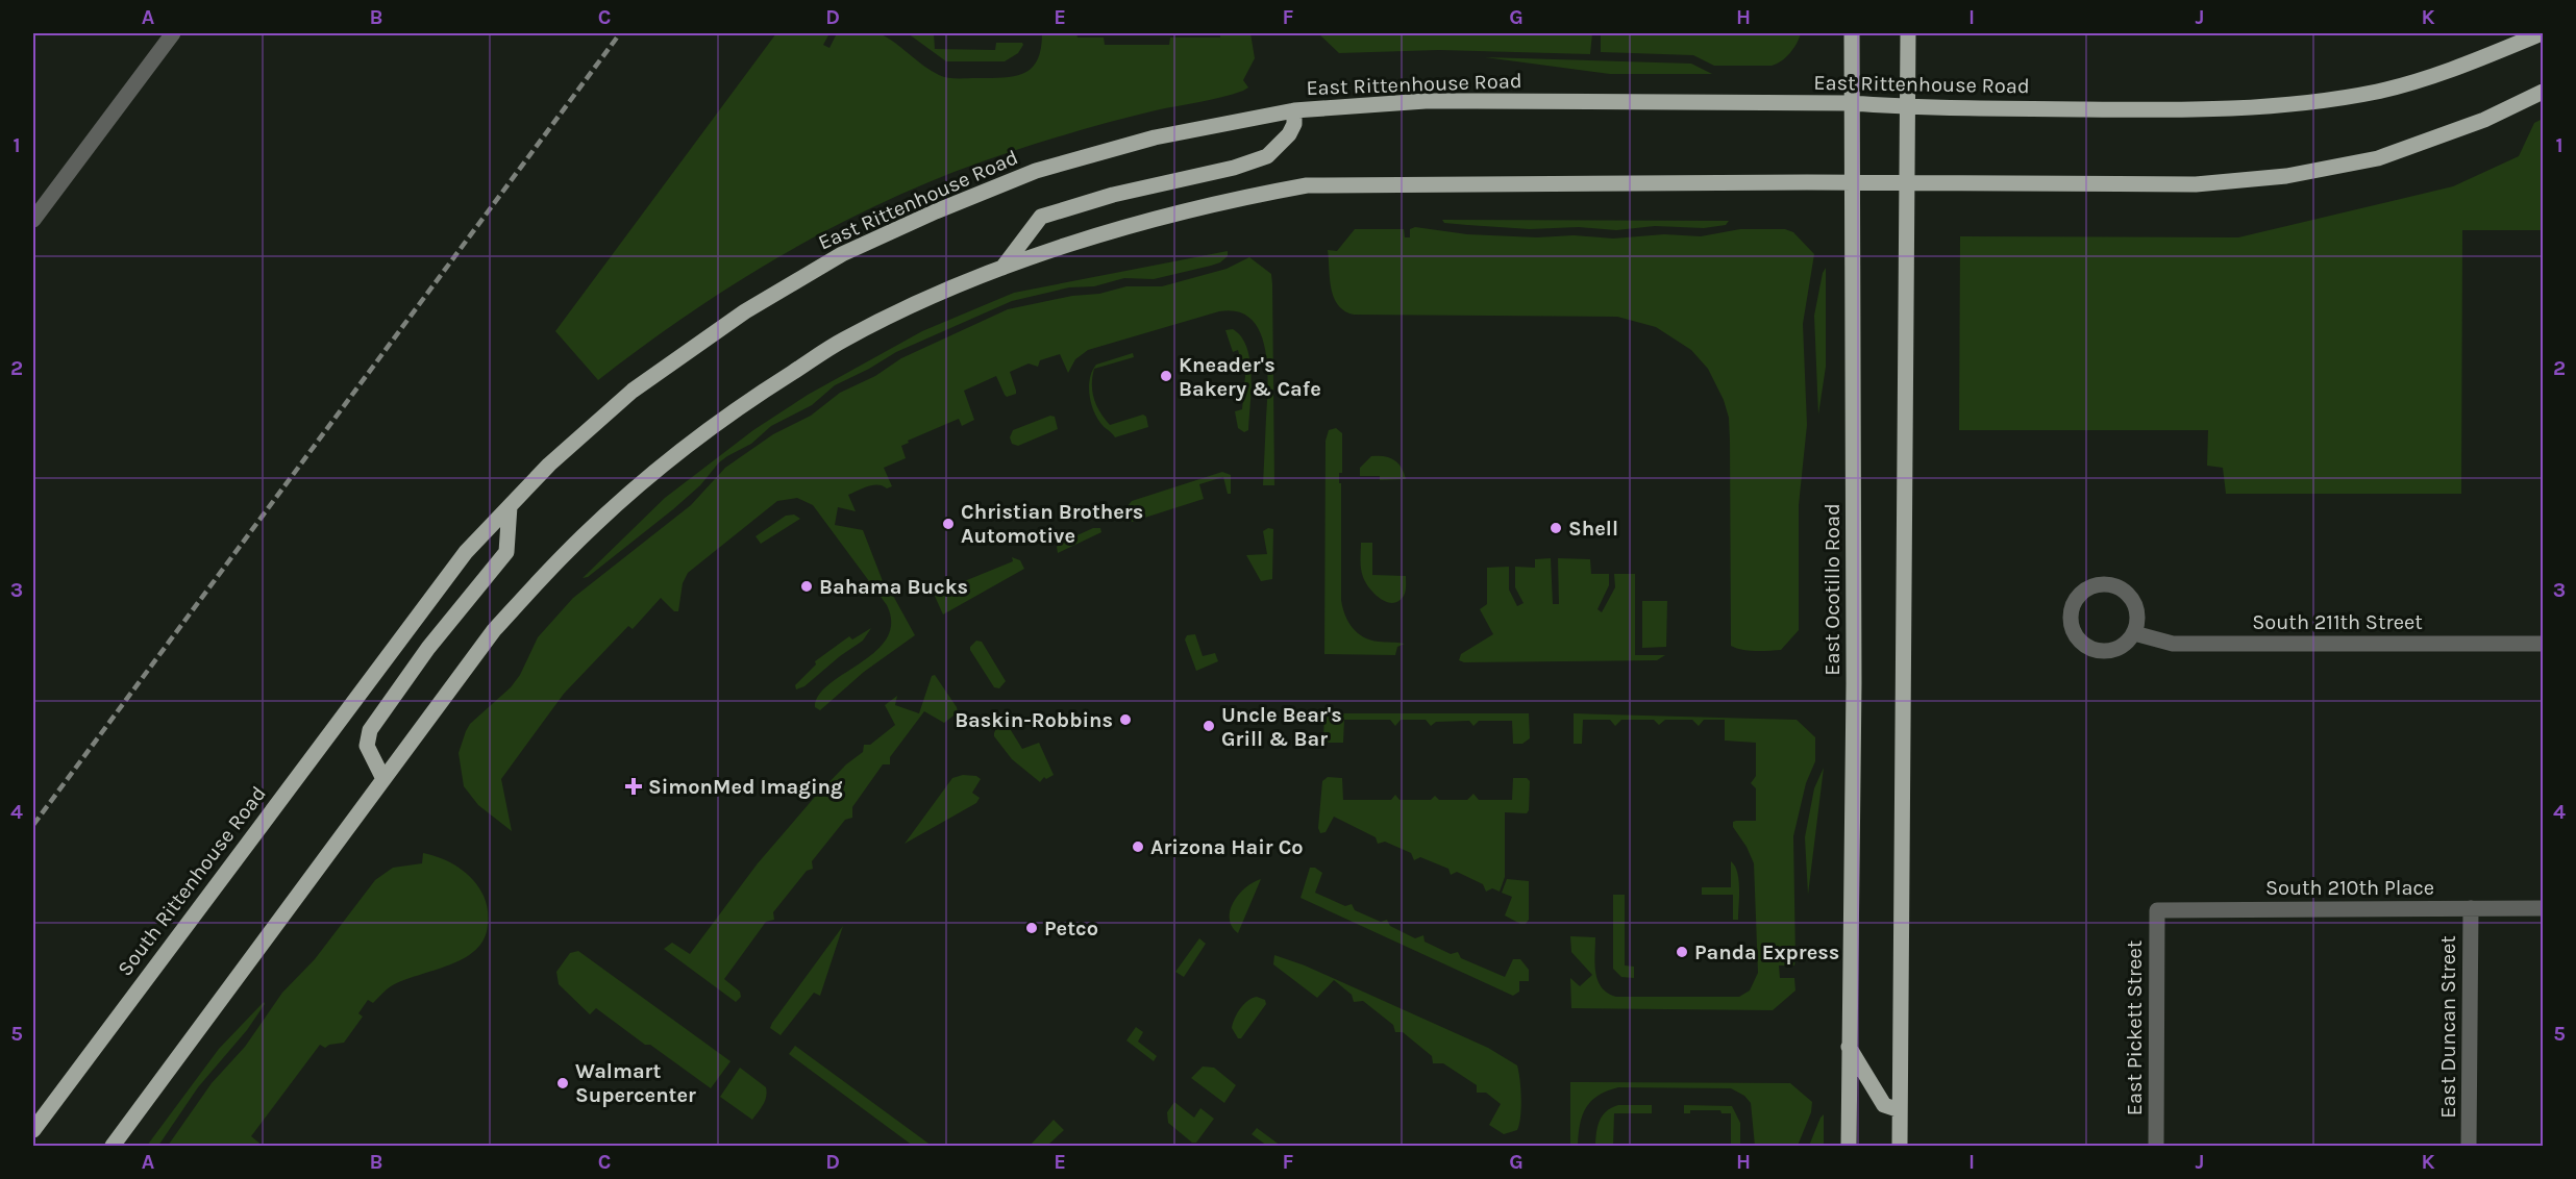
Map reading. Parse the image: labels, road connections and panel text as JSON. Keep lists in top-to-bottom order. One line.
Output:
{"streets":{"main road":["East Rittenhouse Road","East Ocotillo Road","South Rittenhouse Road"],"street":["South 211th Street","South 210th Place","East Duncan Street","East Pickett Street"]},"crossings":[["East Rittenhouse Road","East Ocotillo Road"],["East Rittenhouse Road","South Rittenhouse Road"],["South 210th Place","East Duncan Street"],["South 210th Place","East Pickett Street"]],"places":{"other":["Kneader's Bakery & Cafe","Christian Brothers Automotive","Shell","Bahama Bucks","Baskin-Robbins","Uncle Bear's Grill & Bar","Arizona Hair Co","Petco","Panda Express","Walmart Supercenter"],"health":["SimonMed Imaging"]},"grid":{"columns":["A","B","C","D","E","F","G","H","I","J","K"],"rows":["1","2","3","4","5"]}}
